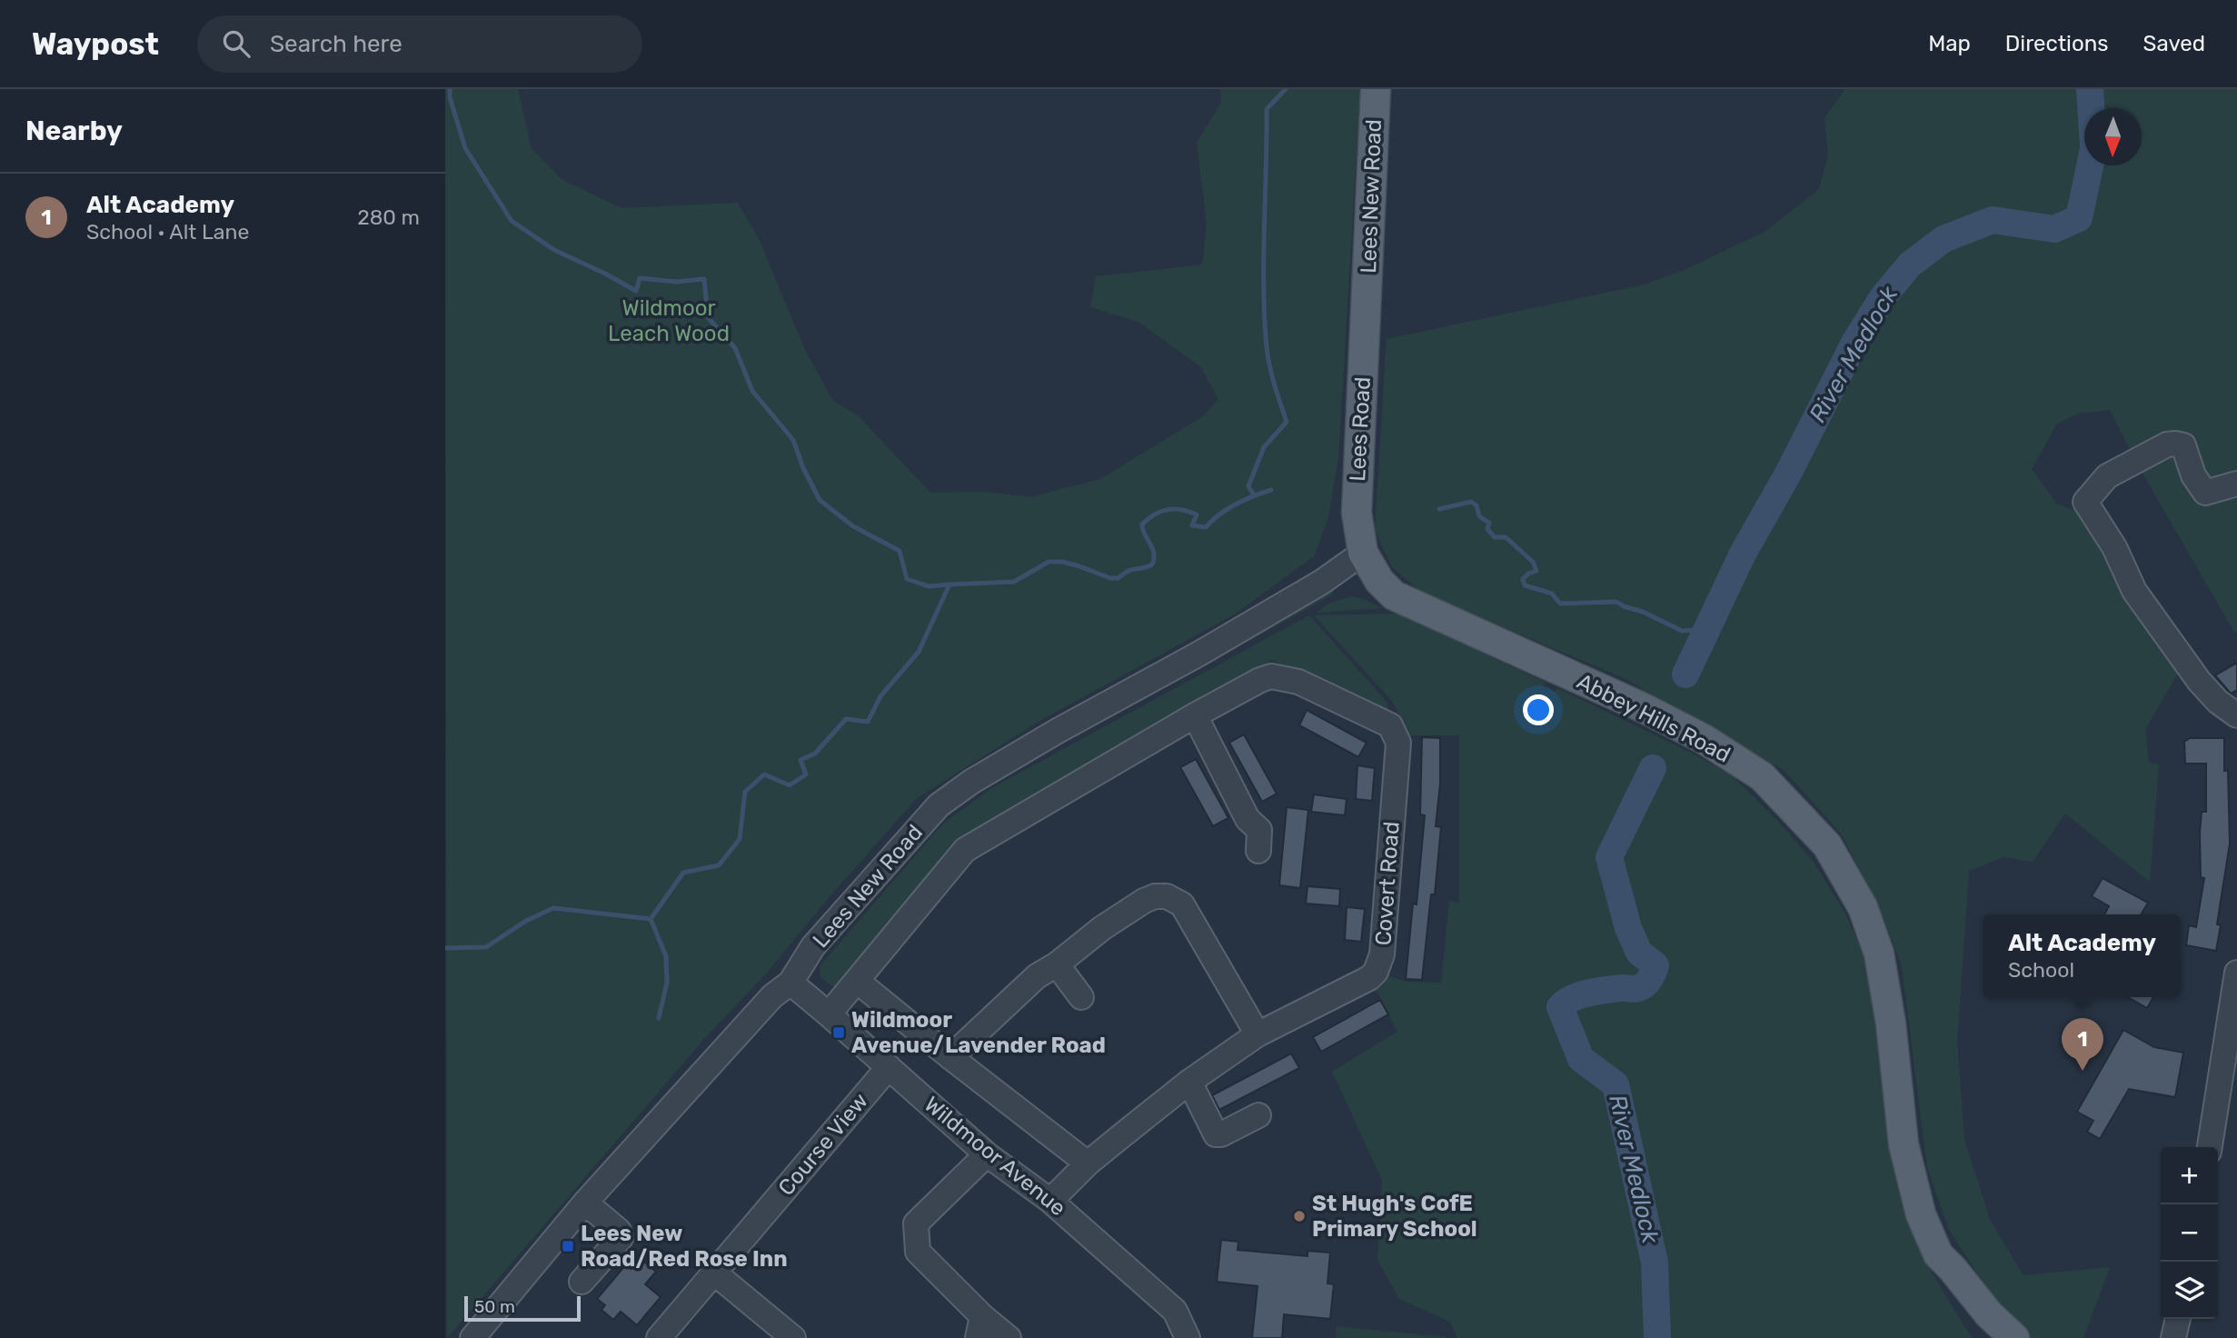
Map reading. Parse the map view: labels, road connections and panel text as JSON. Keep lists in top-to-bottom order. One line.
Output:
{"streets":{"main road":["Lees New Road","Lees Road","Abbey Hills Road"],"street":["Covert Road","Course View","Wildmoor Avenue"]},"crossings":[["Lees New Road","Lees Road"],["Lees New Road","Abbey Hills Road"],["Lees New Road","Wildmoor Avenue"],["Lees Road","Abbey Hills Road"],["Covert Road","Wildmoor Avenue"],["Course View","Wildmoor Avenue"]],"water":["River Medlock"],"parks":["Wildmoor Leach Wood"],"places":{"transit":["Wildmoor Avenue/Lavender Road","Lees New Road/Red Rose Inn"],"other":["St Hugh's CofE Primary School"]},"scale_bar":"50 m","north":"bottom","page":{"header":"Waypost","search":"Search here","nav":["Map","Directions","Saved"],"heading":"Nearby","list":[{"mark":"1","name":"Alt Academy","note":"School · Alt Lane","value":"280 m"}],"popup":["Alt Academy","School"],"pins":"1","map_buttons":["+","−"],"scale":"50 m"}}
